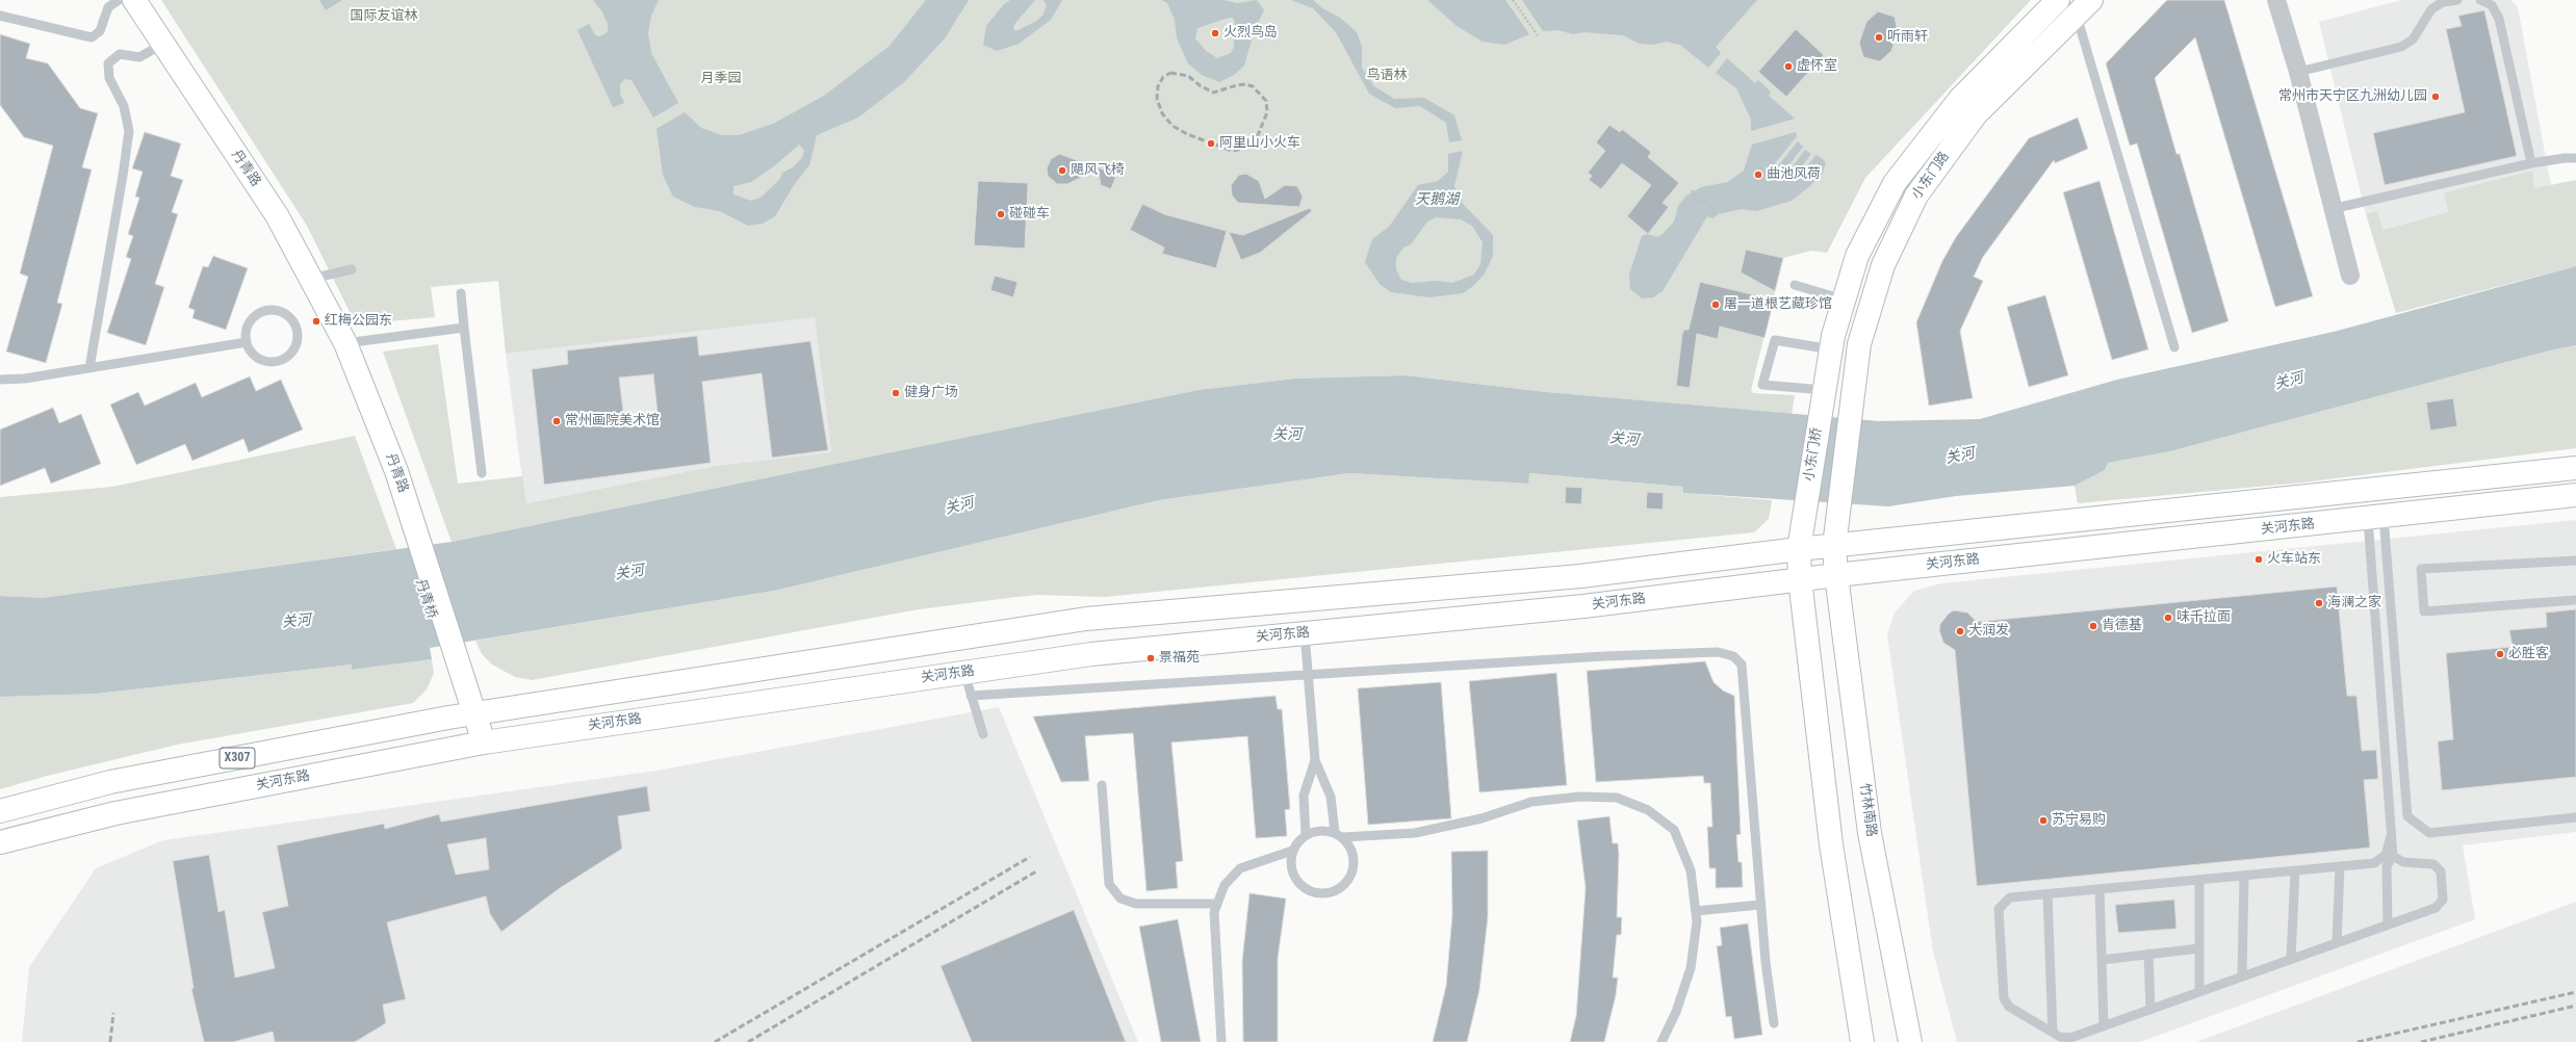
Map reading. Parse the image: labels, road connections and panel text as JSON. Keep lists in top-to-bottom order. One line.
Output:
{"streets":{"main road":["丹青路","小东门路","小东门桥","关河东路","丹青桥","X307","竹林南路"]},"crossings":[["丹青路","丹青桥"],["小东门路","小东门桥"],["关河东路","竹林南路"],["丹青桥","X307"]],"water":["天鹅湖","关河"],"parks":["国际友谊林","鸟语林","月季园"],"places":["火烈鸟岛","听雨轩","虚怀室","常州市天宁区九洲幼儿园","阿里山小火车","飓风飞椅","曲池风荷","碰碰车","屠一道根艺藏珍馆","红梅公园东","健身广场","常州画院美术馆","火车站东","海澜之家","味千拉面","肯德基","大润发","必胜客","景福苑","苏宁易购"]}
